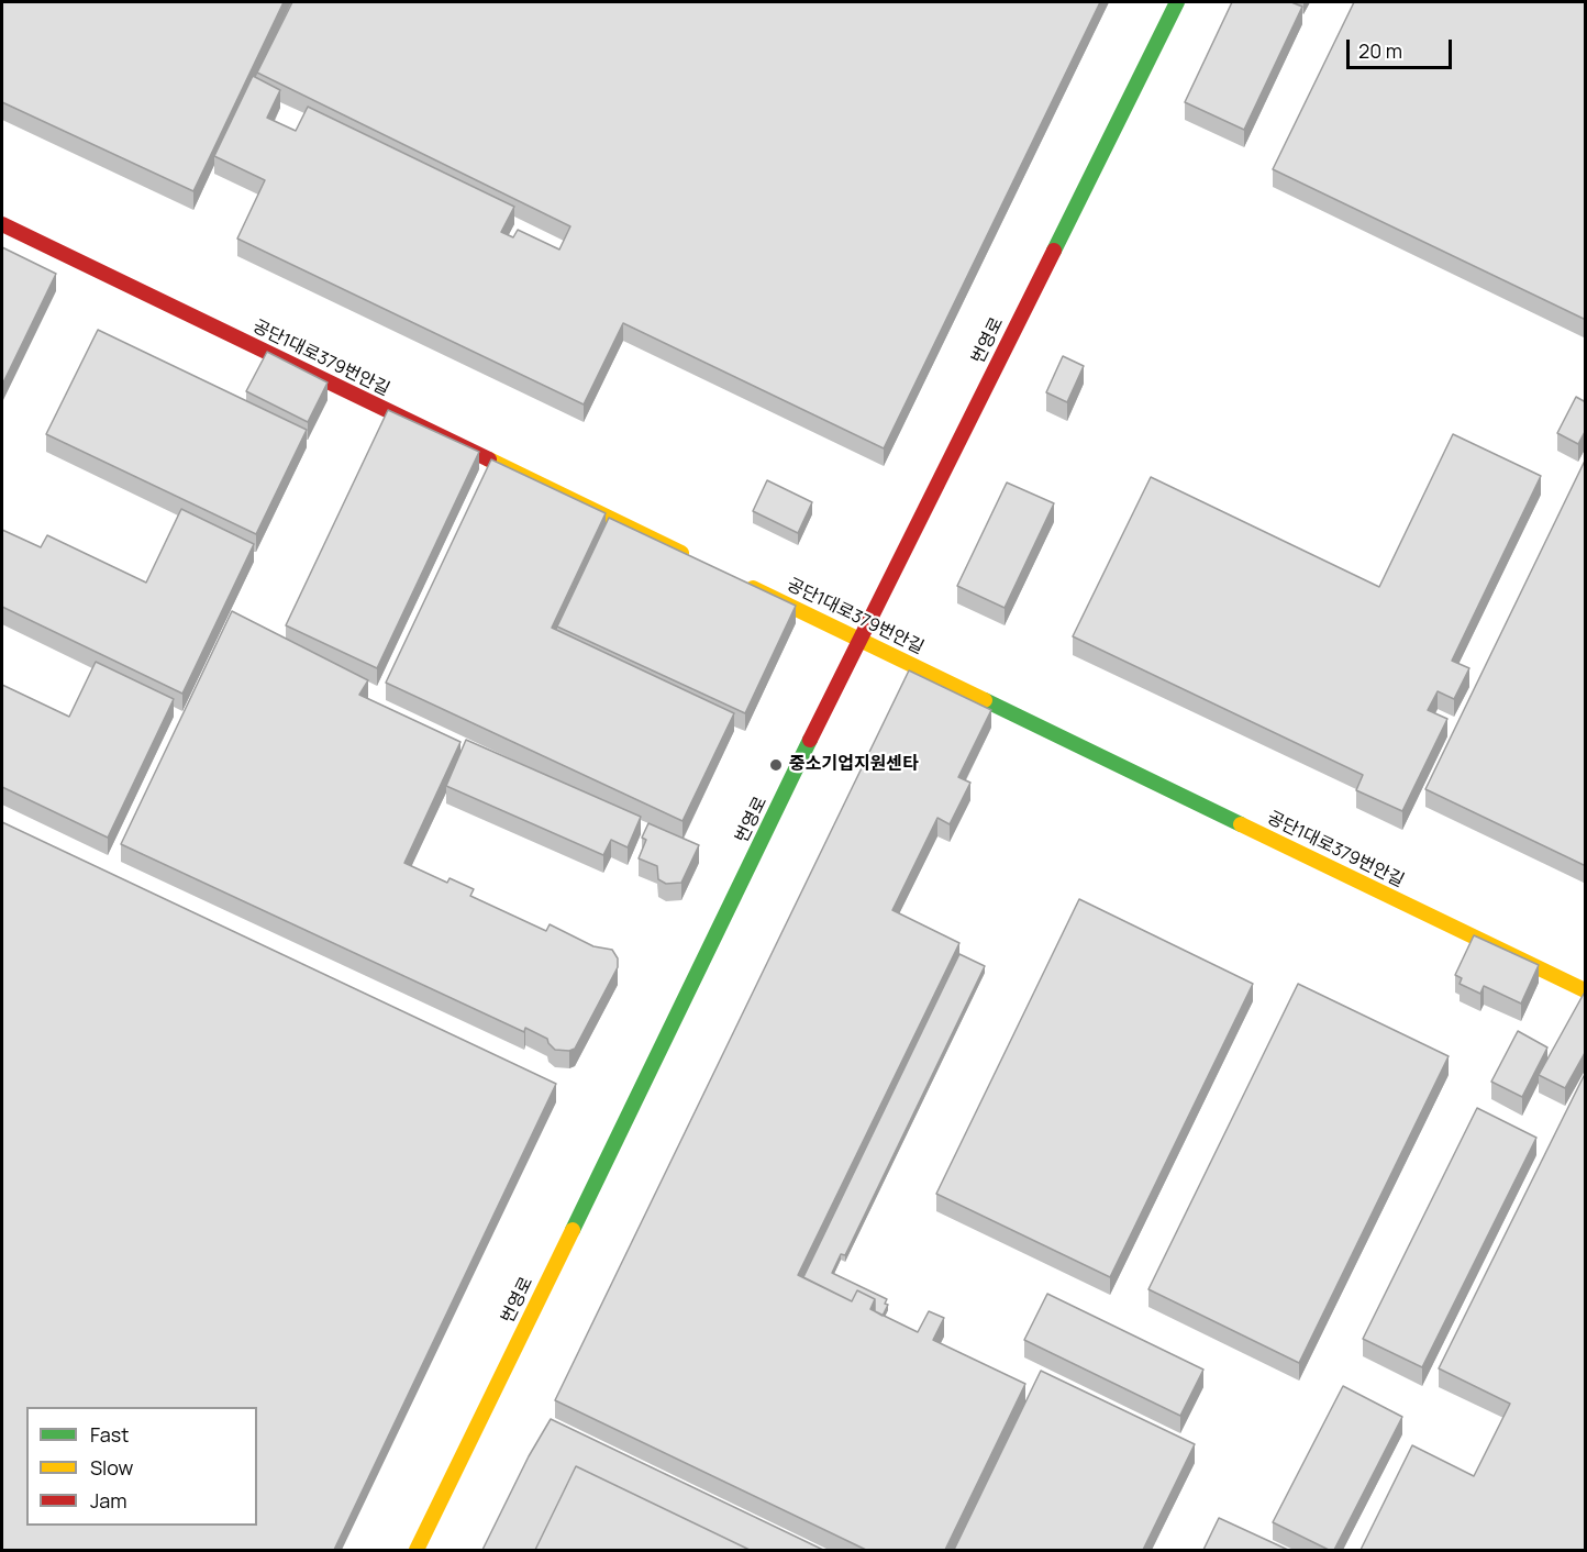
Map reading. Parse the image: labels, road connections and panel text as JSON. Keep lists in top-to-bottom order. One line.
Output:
{"streets":{"street":["번영로","공단1대로379번안길"]},"crossings":[["번영로","공단1대로379번안길"]],"places":["중소기업지원센타"],"legend":["Fast","Slow","Jam"],"scale_bar":"20 m"}
